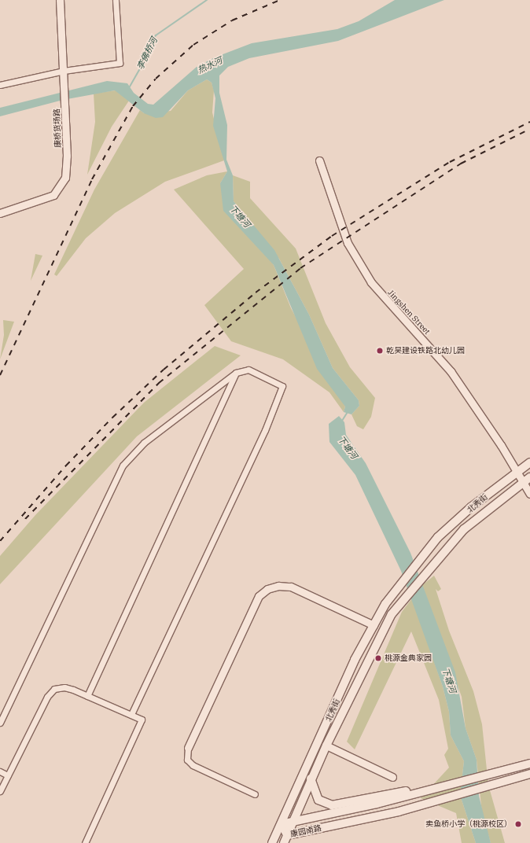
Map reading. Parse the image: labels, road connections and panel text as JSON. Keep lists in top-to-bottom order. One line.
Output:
{"streets":{"main road":["北秀街","康园南路"],"street":["康桥货场路","Jingshen Street"]},"crossings":[["Jingshen Street","北秀街"],["北秀街","康园南路"]],"water":["李佛桥河","热水河","下塘河"],"places":["乾昊建设铁路北幼儿园","桃源金典家园","卖鱼桥小学（桃源校区）"]}
